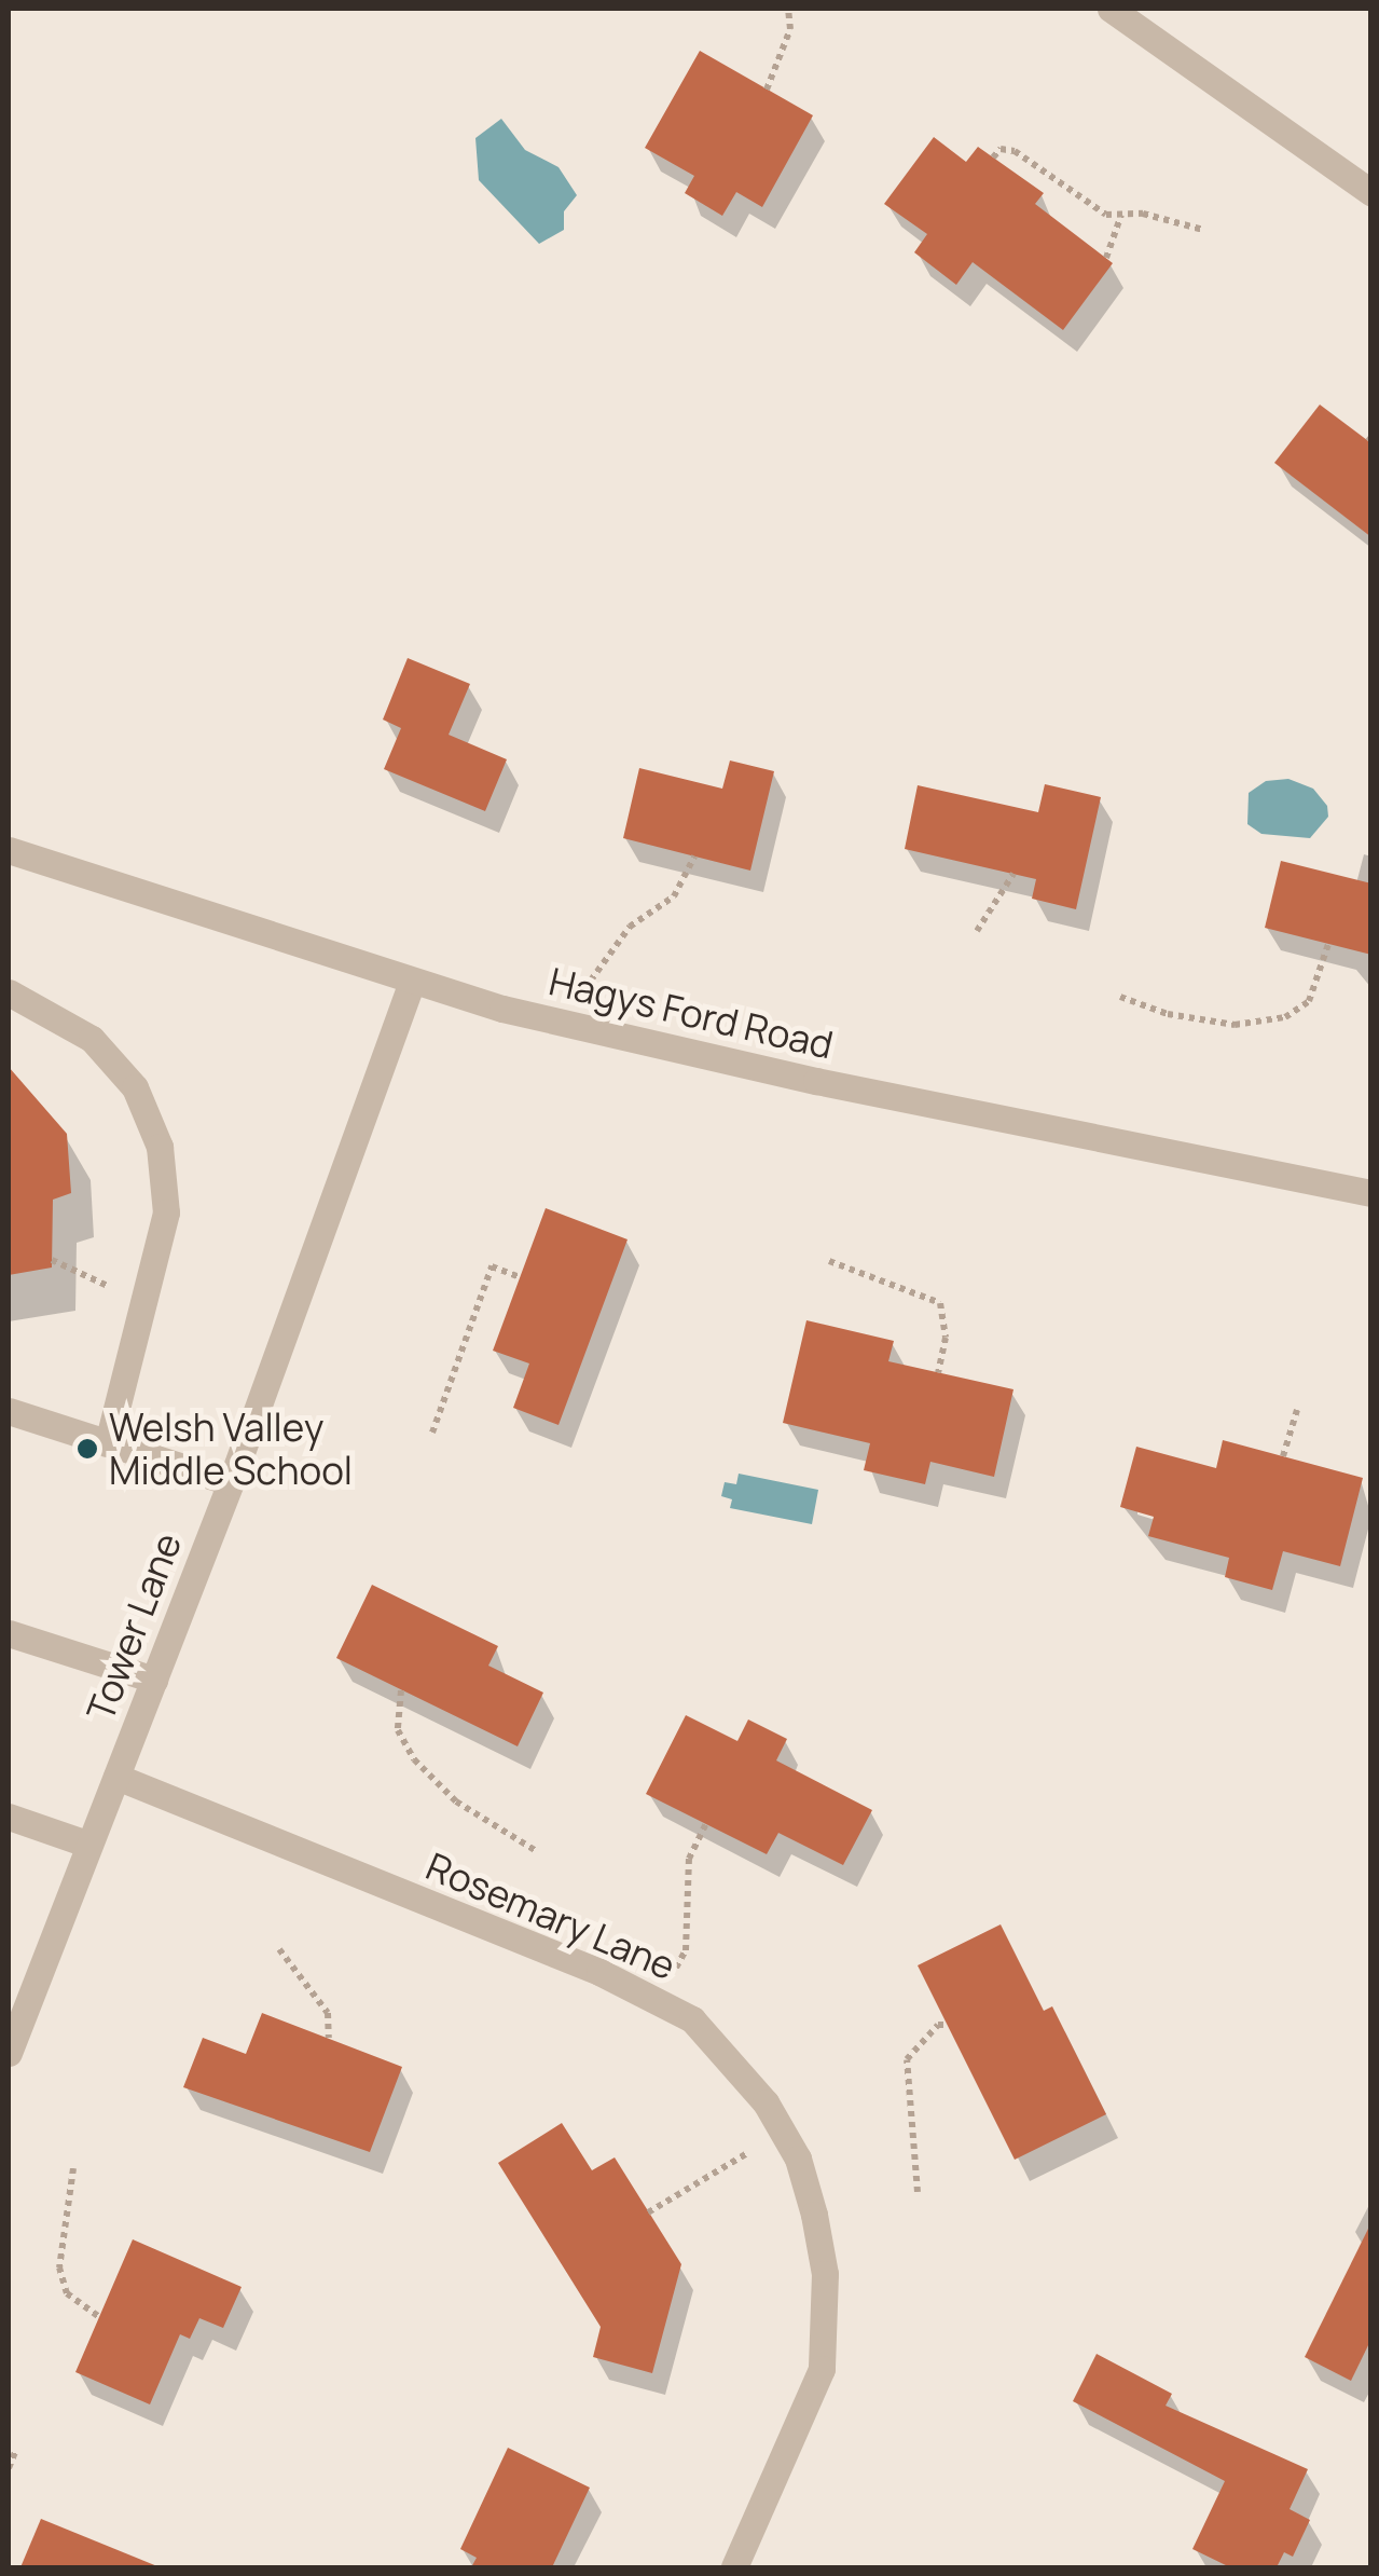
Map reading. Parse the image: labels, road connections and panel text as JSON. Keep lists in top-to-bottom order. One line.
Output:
{"streets":{"street":["Hagys Ford Road","Tower Lane","Rosemary Lane"]},"crossings":[["Hagys Ford Road","Tower Lane"],["Tower Lane","Rosemary Lane"]],"places":["Welsh Valley Middle School"]}
